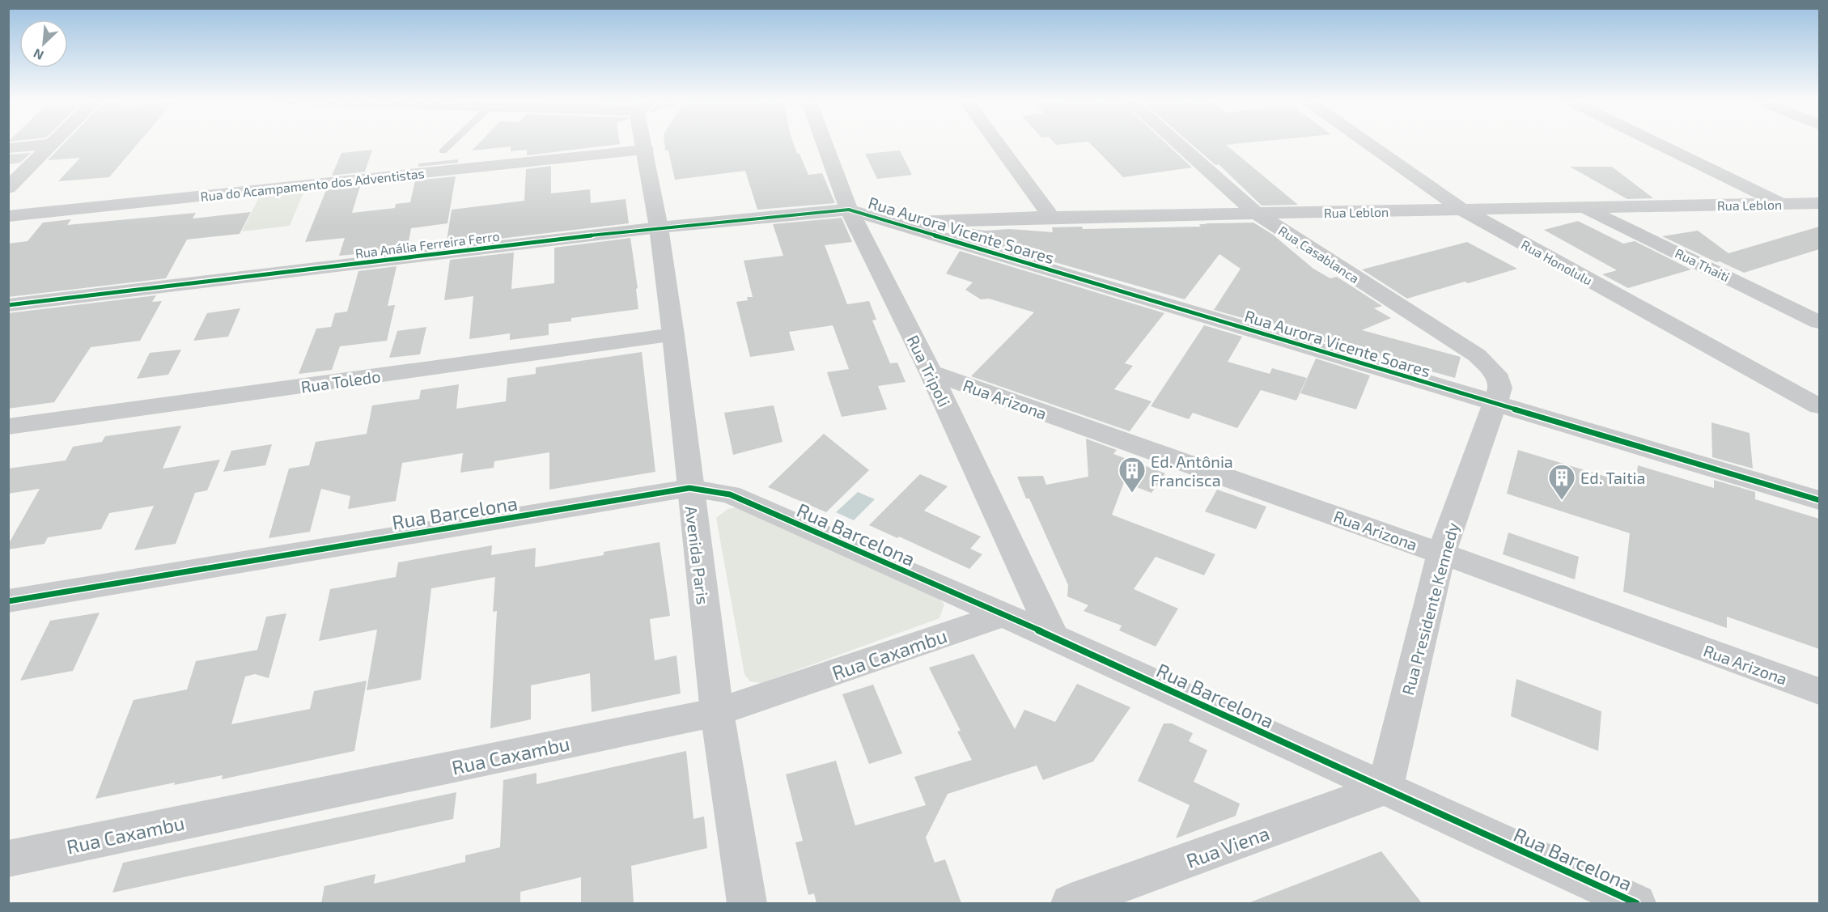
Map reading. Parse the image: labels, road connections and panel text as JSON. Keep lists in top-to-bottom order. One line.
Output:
{"streets":{"street":["Rua do Acampamento dos Adventistas","Rua Leblon","Rua Aurora Vicente Soares","Rua Anália Ferreira Ferro","Rua Casablanca","Rua Honolulu","Rua Thaiti","Rua Tripoli","Rua Toledo","Rua Arizona","Rua Barcelona","Avenida Paris","Rua Presidente Kennedy","Rua Caxambu","Rua Viena"]},"crossings":[["Rua do Acampamento dos Adventistas","Avenida Paris"],["Rua Leblon","Rua Aurora Vicente Soares"],["Rua Leblon","Rua Casablanca"],["Rua Leblon","Rua Honolulu"],["Rua Leblon","Rua Thaiti"],["Rua Aurora Vicente Soares","Rua Anália Ferreira Ferro"],["Rua Aurora Vicente Soares","Rua Casablanca"],["Rua Aurora Vicente Soares","Rua Tripoli"],["Rua Aurora Vicente Soares","Rua Presidente Kennedy"],["Rua Anália Ferreira Ferro","Rua Tripoli"],["Rua Anália Ferreira Ferro","Avenida Paris"],["Rua Casablanca","Rua Presidente Kennedy"],["Rua Tripoli","Rua Arizona"],["Rua Tripoli","Rua Barcelona"],["Rua Toledo","Avenida Paris"],["Rua Arizona","Rua Presidente Kennedy"],["Rua Barcelona","Avenida Paris"],["Rua Barcelona","Rua Presidente Kennedy"],["Rua Barcelona","Rua Caxambu"],["Rua Barcelona","Rua Viena"],["Avenida Paris","Rua Caxambu"],["Rua Presidente Kennedy","Rua Viena"]],"places":{"building":["Ed. Antônia Francisca","Ed. Taitia"]},"north":"bottom left"}
